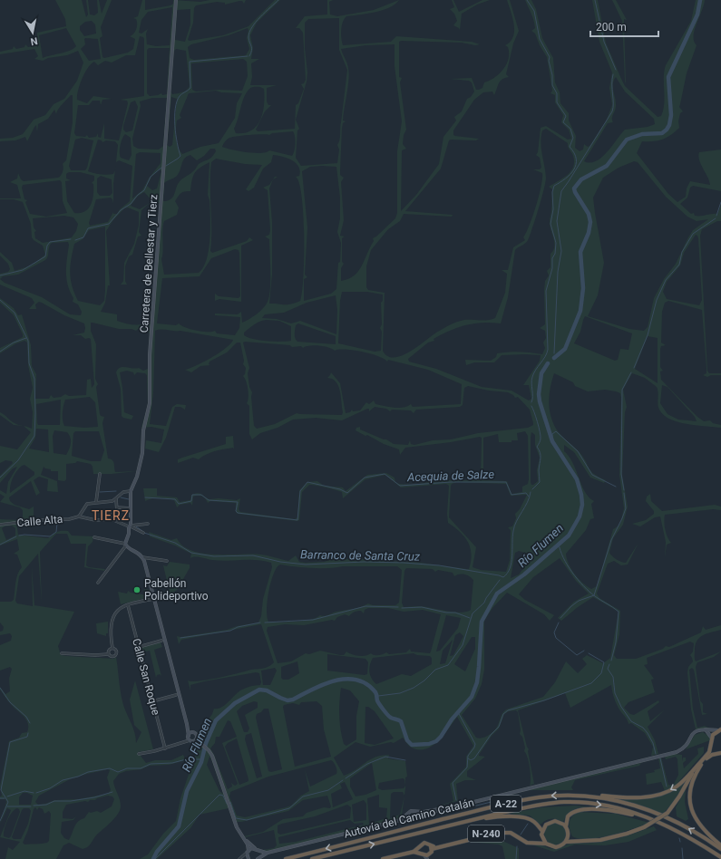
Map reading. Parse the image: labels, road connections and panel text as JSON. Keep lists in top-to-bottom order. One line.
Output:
{"streets":{"highway":["A-22","Autovía del Camino Catalán","N-240"],"street":["Carretera de Bellestar y Tierz","Calle Alta","Calle San Roque"]},"crossings":[["Carretera de Bellestar y Tierz","Calle Alta"]],"districts":["TIERZ"],"water":["Acequia de Salze","Río Flumen","Barranco de Santa Cruz"],"places":["Pabellón Polideportivo"],"scale_bar":"200 m","north":"bottom"}
